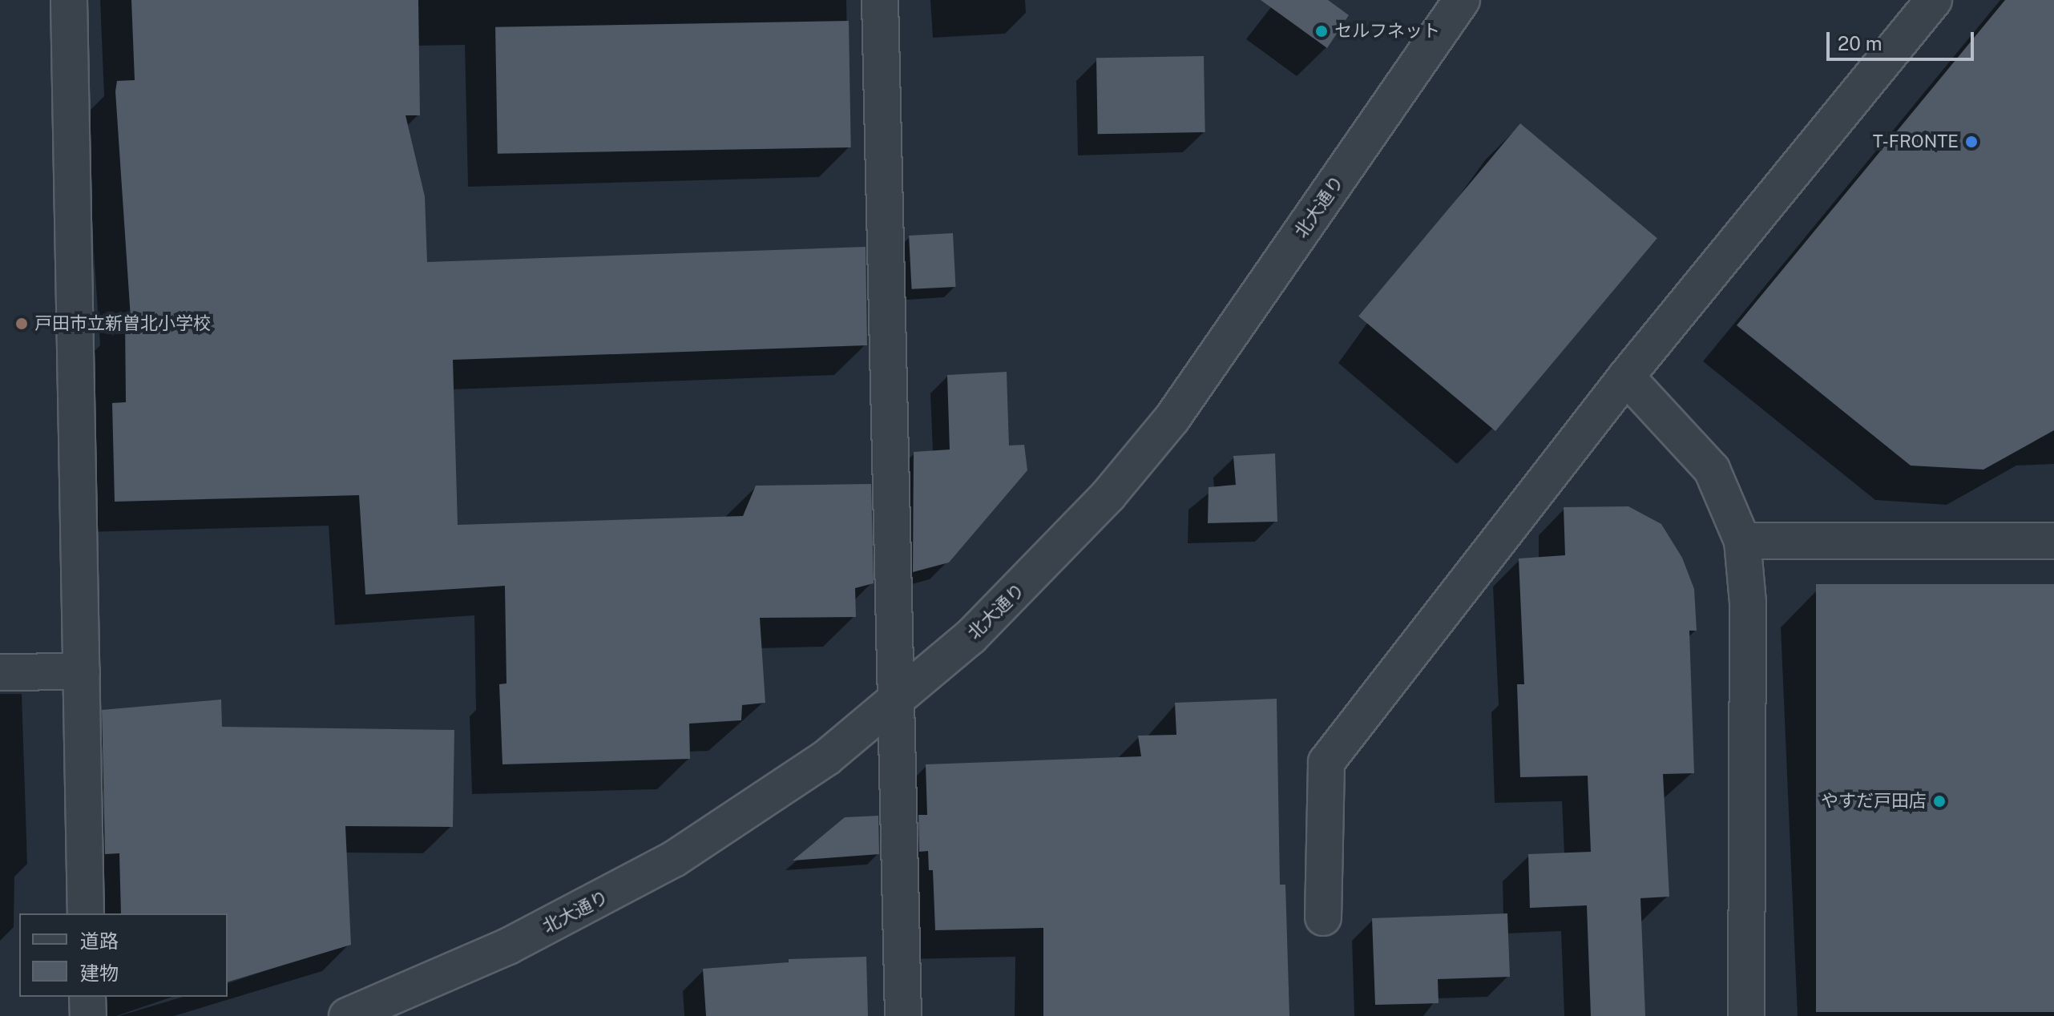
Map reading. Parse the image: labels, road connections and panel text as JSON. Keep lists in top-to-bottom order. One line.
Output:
{"streets":{"street":["北大通り"]},"places":["セルフネット","T-FRONTE","戸田市立新曽北小学校","やすだ戸田店"],"legend":["道路","建物"],"scale_bar":"20 m"}
